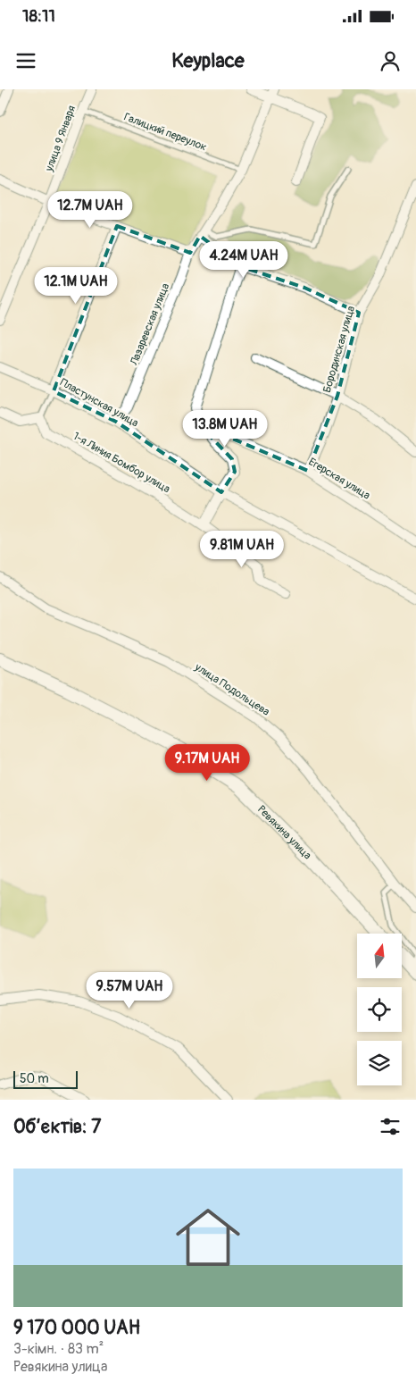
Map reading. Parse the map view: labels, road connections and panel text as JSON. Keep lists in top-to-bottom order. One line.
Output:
{"streets":{"main road":["Ревякина улица"],"street":["улица 9 Января","Лазаревская улица","Бородинская улица","Пластунская улица","1-я Линия Бомбор улица","Егерская улица","улица Подольцева"],"lane":["Галицкий переулок"]},"crossings":[["Галицкий переулок","улица 9 Января"],["Галицкий переулок","Лазаревская улица"],["Лазаревская улица","Пластунская улица"],["Бородинская улица","Егерская улица"]],"scale_bar":"50 m","north":"top","page":{"status":"18:11","header":"Keyplace","price":["12.7M UAH","4.24M UAH","12.1M UAH","13.8M UAH","9.81M UAH","9.17M UAH","9.57M UAH"],"scale":"50 m","heading":"Об’єктів: 7","list":[{"name":"9 170 000 UAH","note":"3-кімн. · 83 m² · Ревякина улица"}]}}
